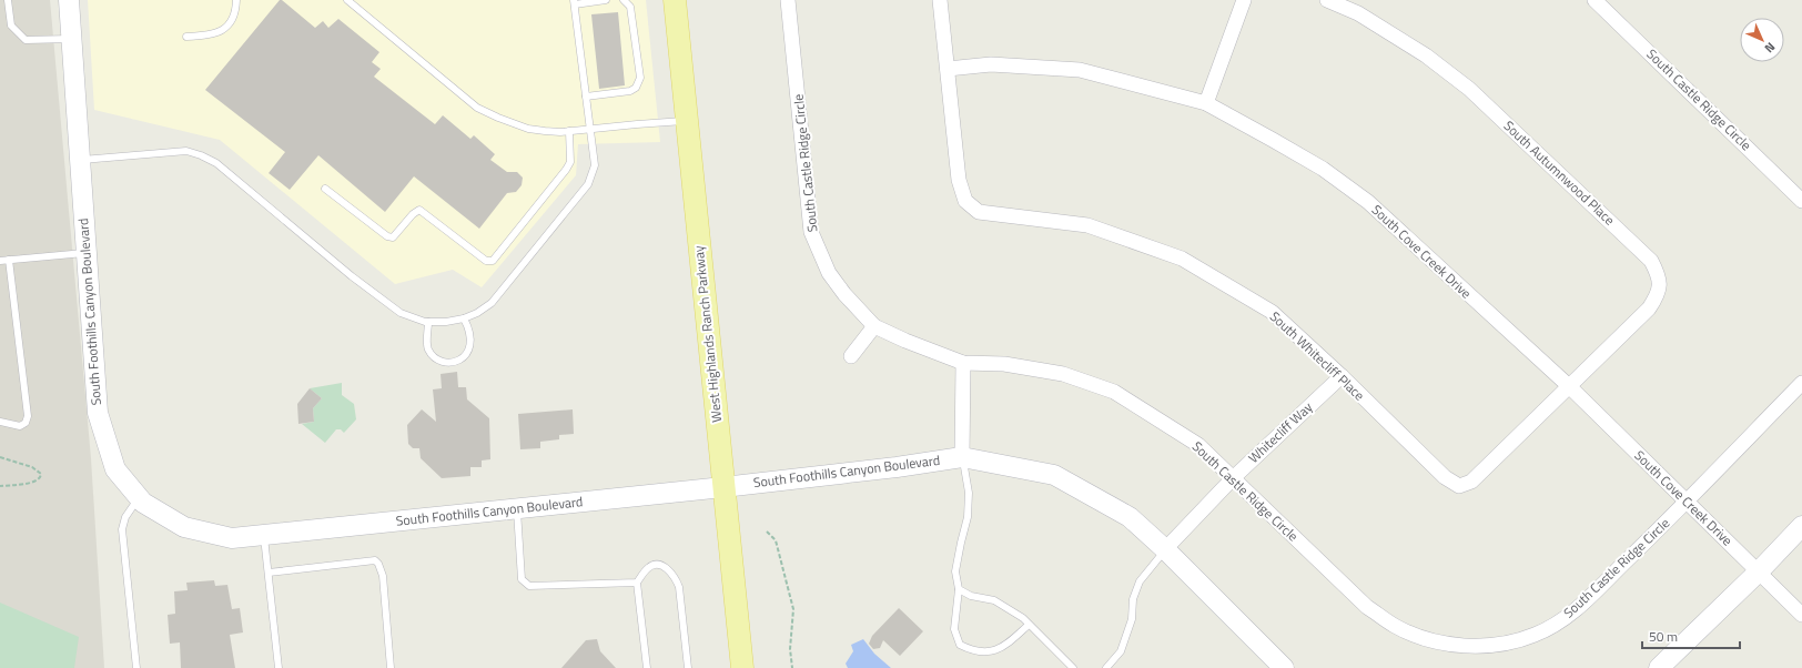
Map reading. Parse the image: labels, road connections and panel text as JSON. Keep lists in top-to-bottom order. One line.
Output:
{"streets":{"main road":["West Highlands Ranch Parkway"],"street":["South Castle Ridge Circle","South Autumnwood Place","South Cove Creek Drive","South Foothills Canyon Boulevard","South Whitecliff Place","Whitecliff Way"]},"crossings":[["South Castle Ridge Circle","South Cove Creek Drive"],["South Castle Ridge Circle","Whitecliff Way"],["South Autumnwood Place","South Cove Creek Drive"],["South Autumnwood Place","South Whitecliff Place"],["South Cove Creek Drive","South Whitecliff Place"],["South Foothills Canyon Boulevard","West Highlands Ranch Parkway"],["South Foothills Canyon Boulevard","Whitecliff Way"],["South Whitecliff Place","Whitecliff Way"]],"scale_bar":"50 m","north":"bottom right"}
